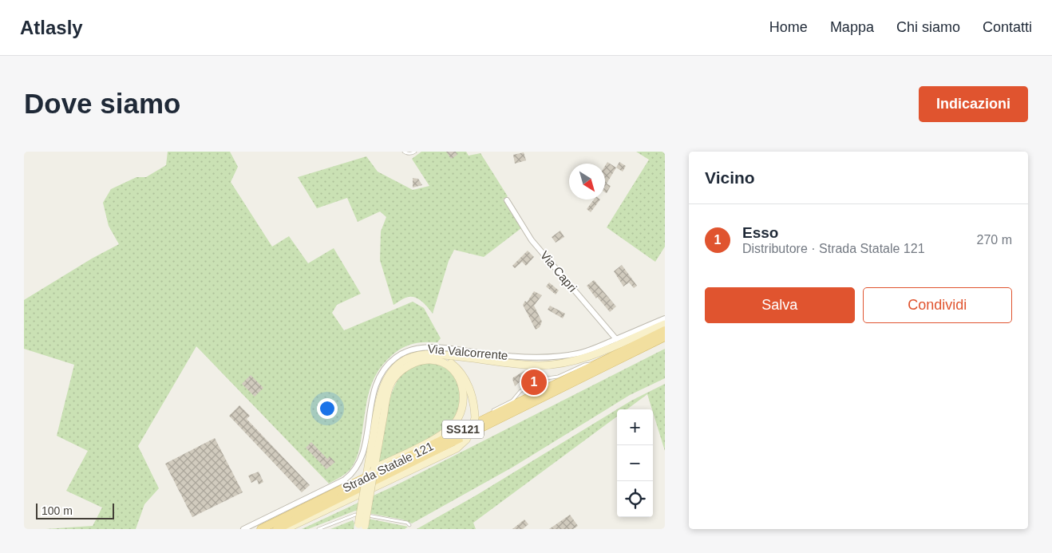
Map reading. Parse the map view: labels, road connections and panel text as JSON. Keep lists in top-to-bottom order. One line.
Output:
{"streets":{"main road":["SS121","Strada Statale 121"],"street":["Via Capri","Via Valcorrente"]},"crossings":[["Via Capri","Via Valcorrente"]],"scale_bar":"100 m","north":"bottom right","page":{"header":"Atlasly","nav":["Home","Mappa","Chi siamo","Contatti"],"buttons":["Indicazioni",["Salva","Condividi"]],"title":"Dove siamo","heading":"Vicino","list":[{"mark":"1","name":"Esso","note":"Distributore · Strada Statale 121","value":"270 m"}],"pins":"1","map_buttons":["+","−"],"scale":"100 m"}}
